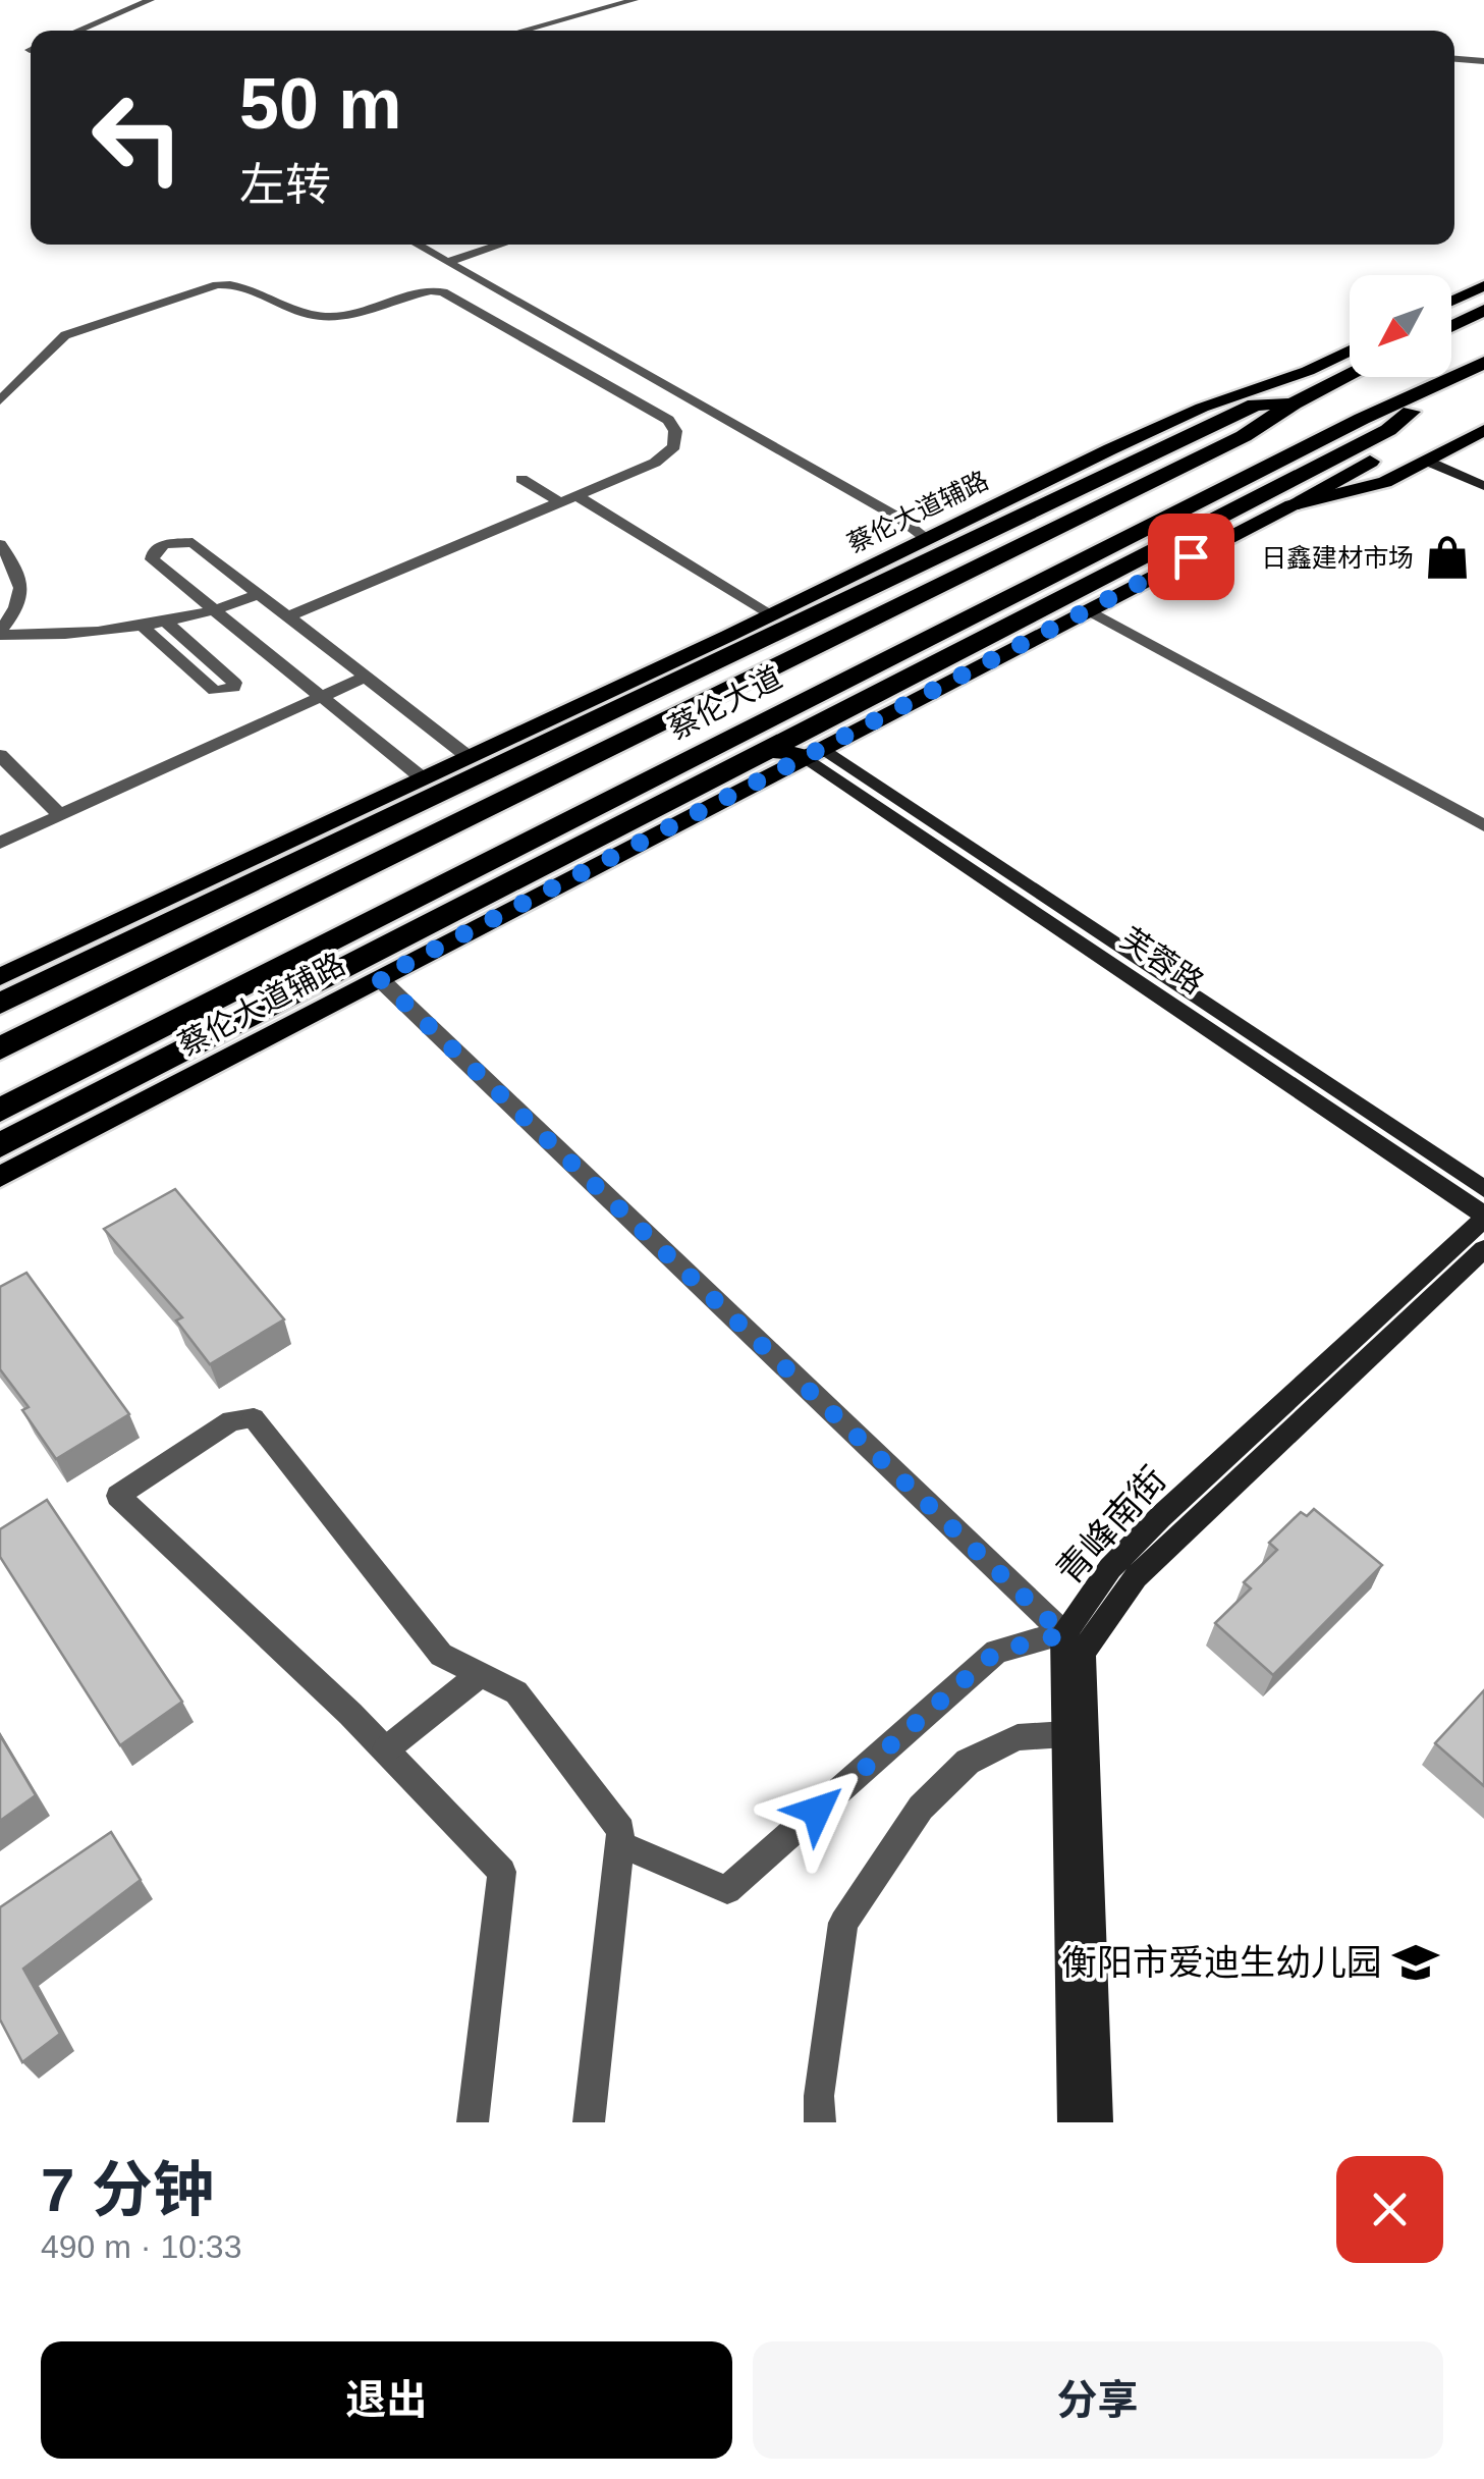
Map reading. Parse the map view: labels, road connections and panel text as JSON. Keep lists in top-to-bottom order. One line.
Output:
{"streets":{"highway":["蔡伦大道"],"main road":["蔡伦大道辅路"],"street":["芙蓉路","青峰南街"]},"crossings":[["蔡伦大道辅路","芙蓉路"],["芙蓉路","青峰南街"]],"places":{"shop":["日鑫建材市场"],"school or university":["衡阳市爱迪生幼儿园"]},"north":"bottom left","page":{"turn":["50 m","左转"],"heading":["7 分钟","490 m · 10:33"],"buttons":["退出","分享"]}}
